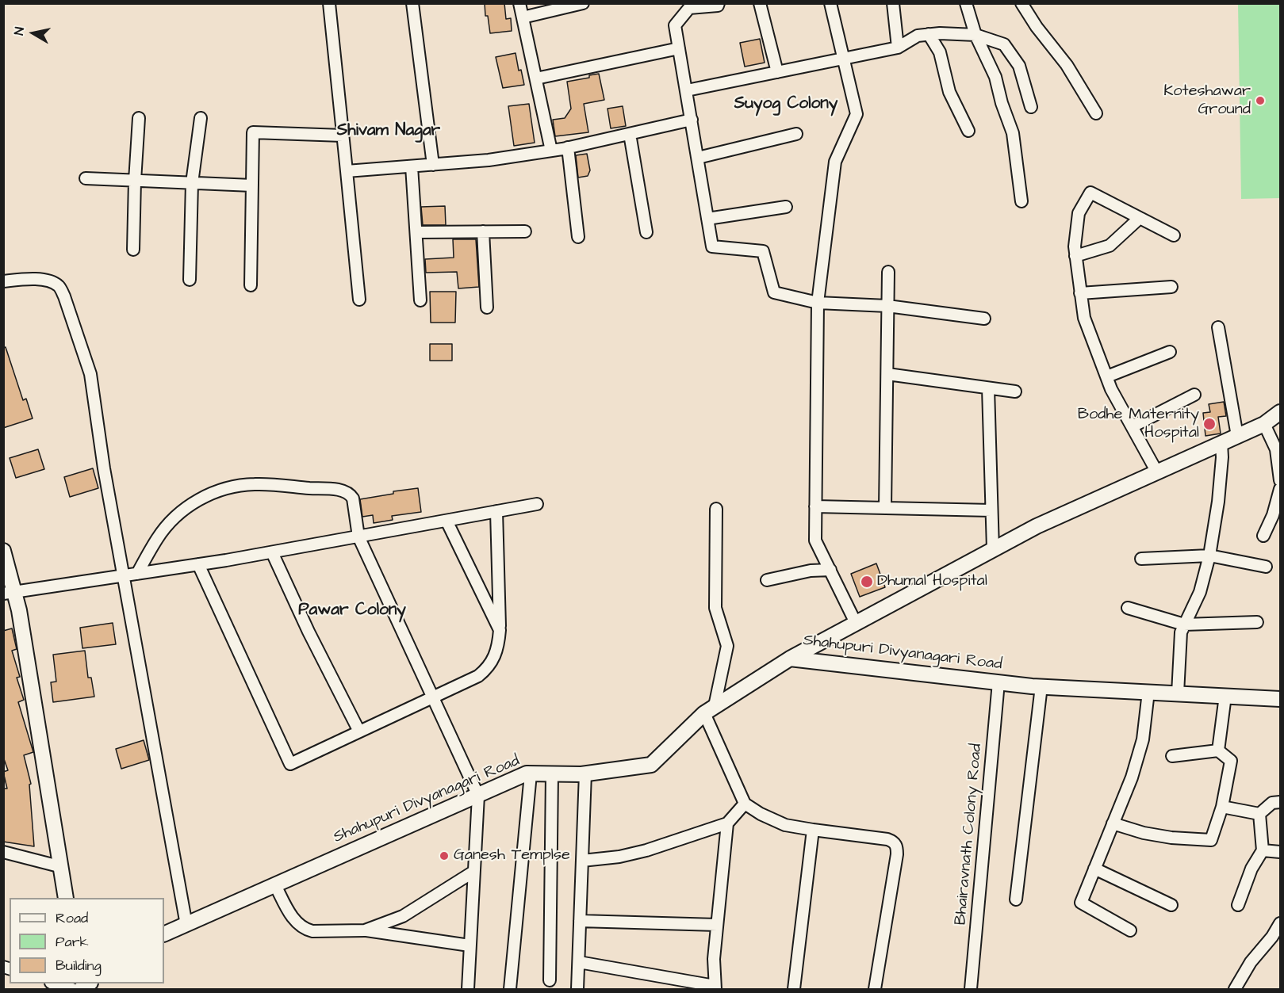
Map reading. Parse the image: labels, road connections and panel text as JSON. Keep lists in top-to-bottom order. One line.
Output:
{"streets":{"main road":["Shahupuri Divyanagari Road"],"street":["Bhairavnath Colony Road"]},"crossings":[["Shahupuri Divyanagari Road","Bhairavnath Colony Road"]],"districts":["Suyog Colony","Shivam Nagar","Pawar Colony"],"places":["Koteshawar Ground","Bodhe Maternity Hospital","Dhumal Hospital","Ganesh Templse"],"legend":["Road","Park","Building"],"north":"left"}
